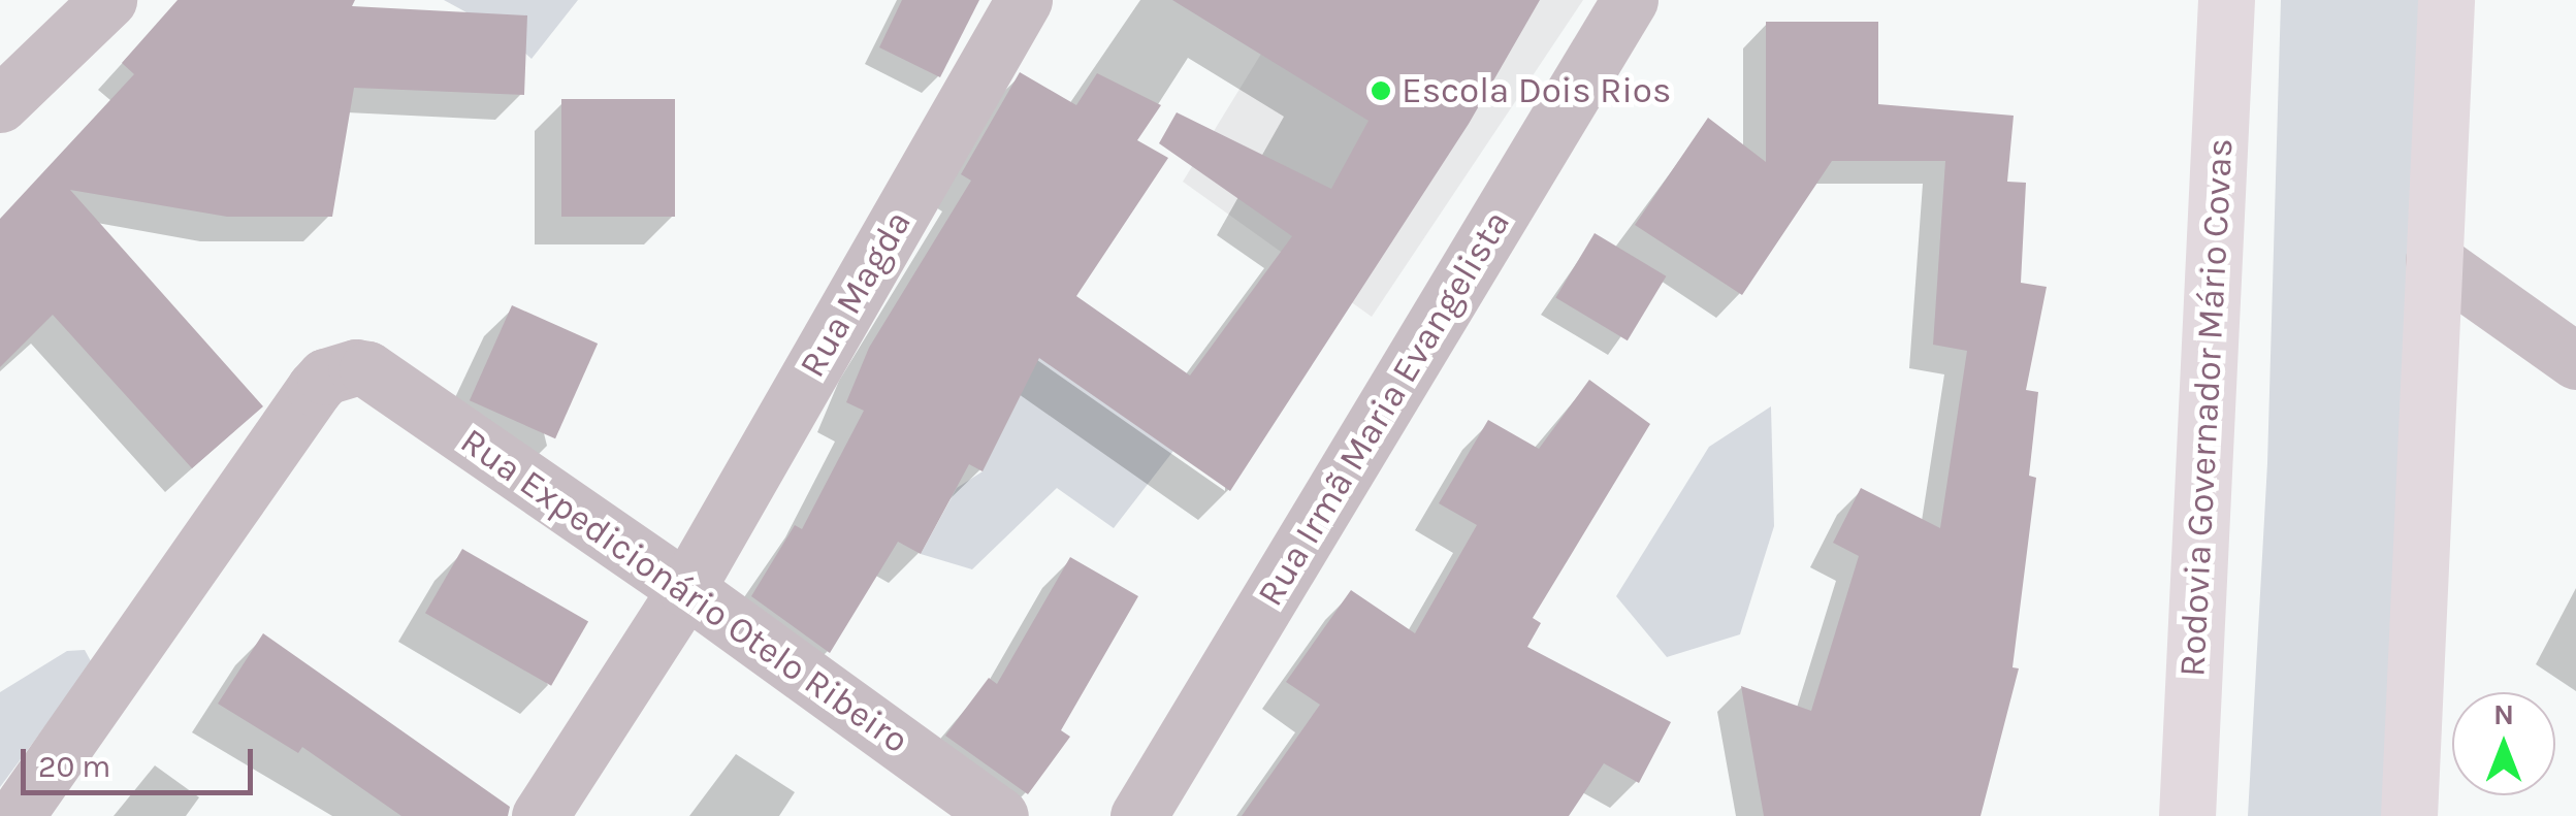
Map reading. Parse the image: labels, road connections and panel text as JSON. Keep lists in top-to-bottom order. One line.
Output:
{"streets":{"highway":["Rodovia Governador Mário Covas"],"street":["Rua Magda","Rua Irmã Maria Evangelista","Rua Expedicionário Otelo Ribeiro"]},"crossings":[["Rua Magda","Rua Expedicionário Otelo Ribeiro"]],"places":["Escola Dois Rios"],"scale_bar":"20 m","north":"top"}
